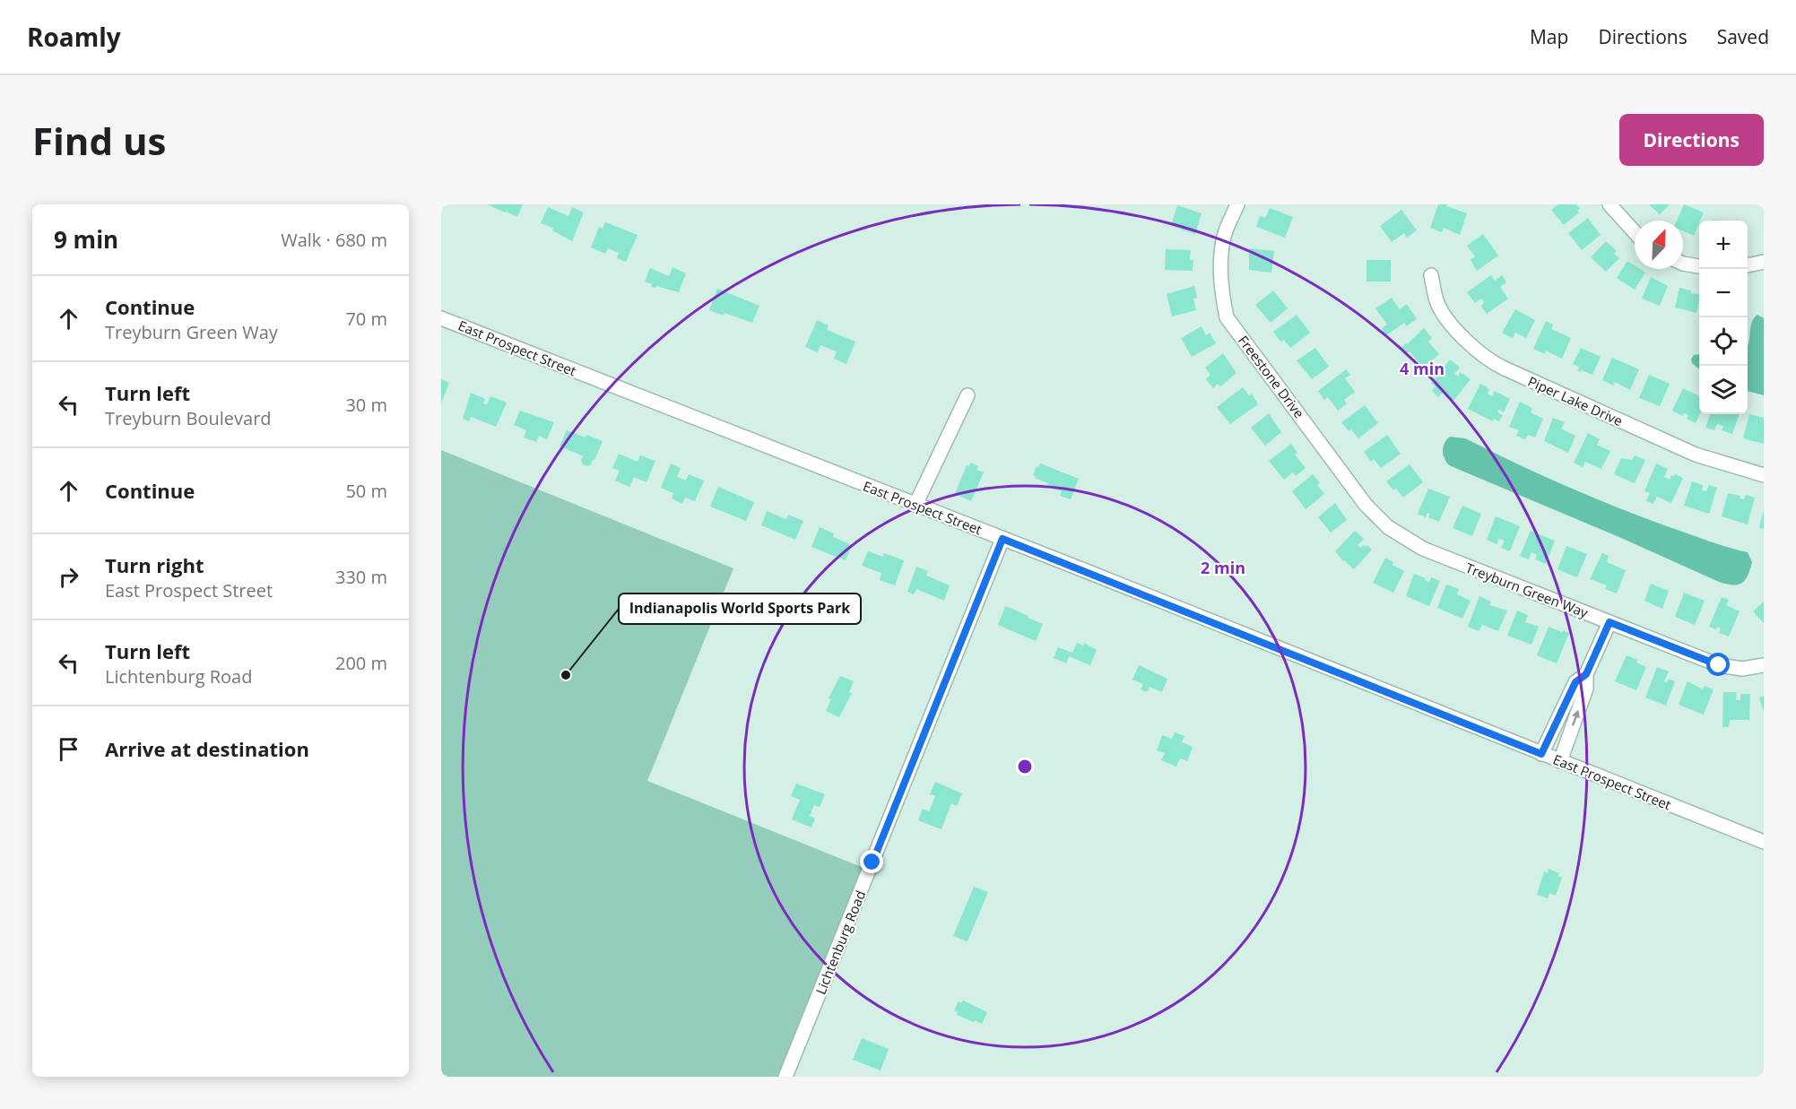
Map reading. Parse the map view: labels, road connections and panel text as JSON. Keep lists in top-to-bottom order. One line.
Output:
{"streets":{"street":["East Prospect Street","Freestone Drive","Piper Lake Drive","Treyburn Green Way","Lichtenburg Road"]},"crossings":[["East Prospect Street","Lichtenburg Road"],["Freestone Drive","Treyburn Green Way"]],"places":["Indianapolis World Sports Park"],"north":"top right","page":{"header":"Roamly","nav":["Map","Directions","Saved"],"buttons":"Directions","title":"Find us","heading":["9 min","Walk · 680 m"],"map_buttons":["+","−"],"list":[["Continue","Treyburn Green Way","70 m"],["Turn left","Treyburn Boulevard","30 m"],["Continue","50 m"],["Turn right","East Prospect Street","330 m"],["Turn left","Lichtenburg Road","200 m"],"Arrive at destination"]},"rings":["4 min","2 min"]}
